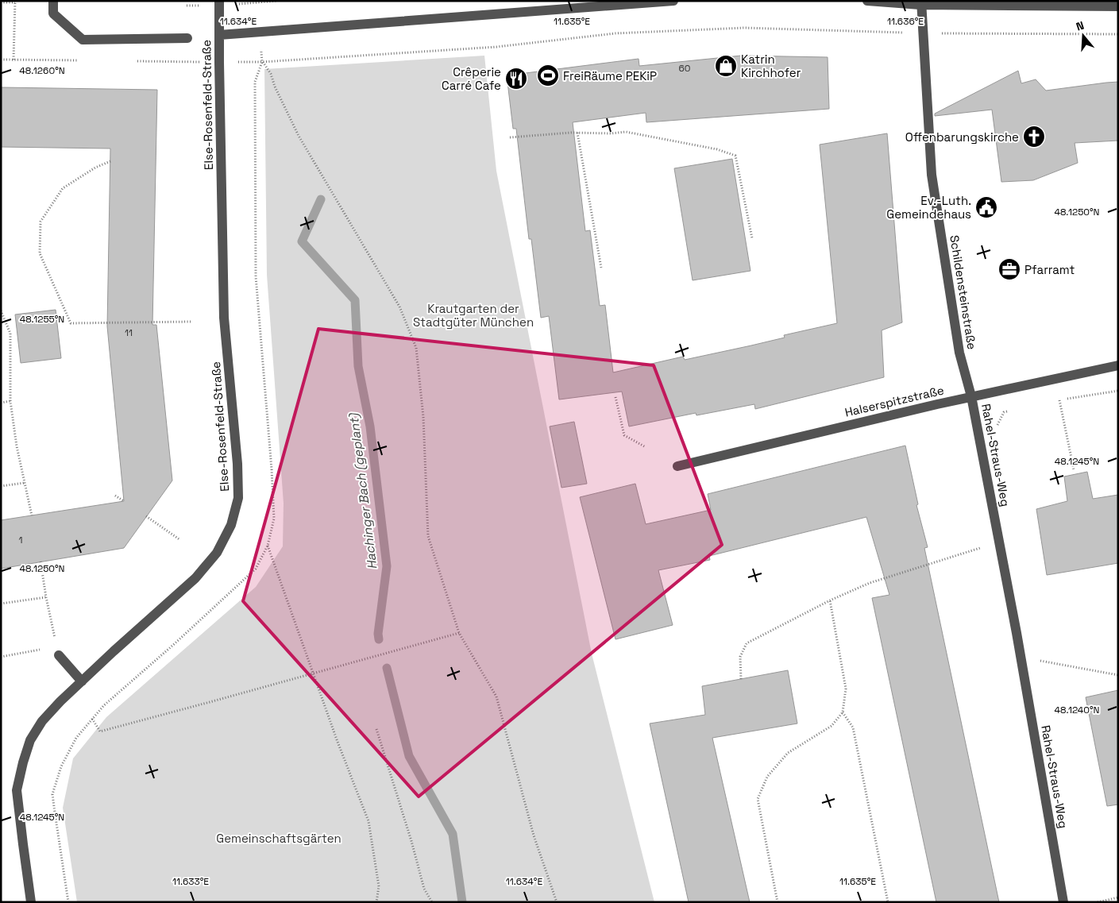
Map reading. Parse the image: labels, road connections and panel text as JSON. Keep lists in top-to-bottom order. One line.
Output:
{"streets":{"street":["Else-Rosenfeld-Straße","Schildensteinstraße","Halserspitzstraße","Rahel-Straus-Weg"]},"crossings":[["Schildensteinstraße","Halserspitzstraße"],["Schildensteinstraße","Rahel-Straus-Weg"],["Halserspitzstraße","Rahel-Straus-Weg"]],"water":["Hachinger Bach (geplant)"],"parks":["Krautgarten der Stadtgüter München","Gemeinschaftsgärten"],"places":{"shop":["Katrin Kirchhofer"],"sports":["FreiRäume PEKiP"],"restaurant":["Crêperie Carré Cafe"],"church":["Offenbarungskirche"],"public building":["Ev.-Luth. Gemeindehaus"],"office":["Pfarramt"]},"house_numbers":["60","11","1"],"north":"top","coordinates":["11.634°E","11.635°E","11.636°E","48.1260°N","48.1250°N","48.1255°N","48.1245°N","48.1240°N","11.633°E"]}
